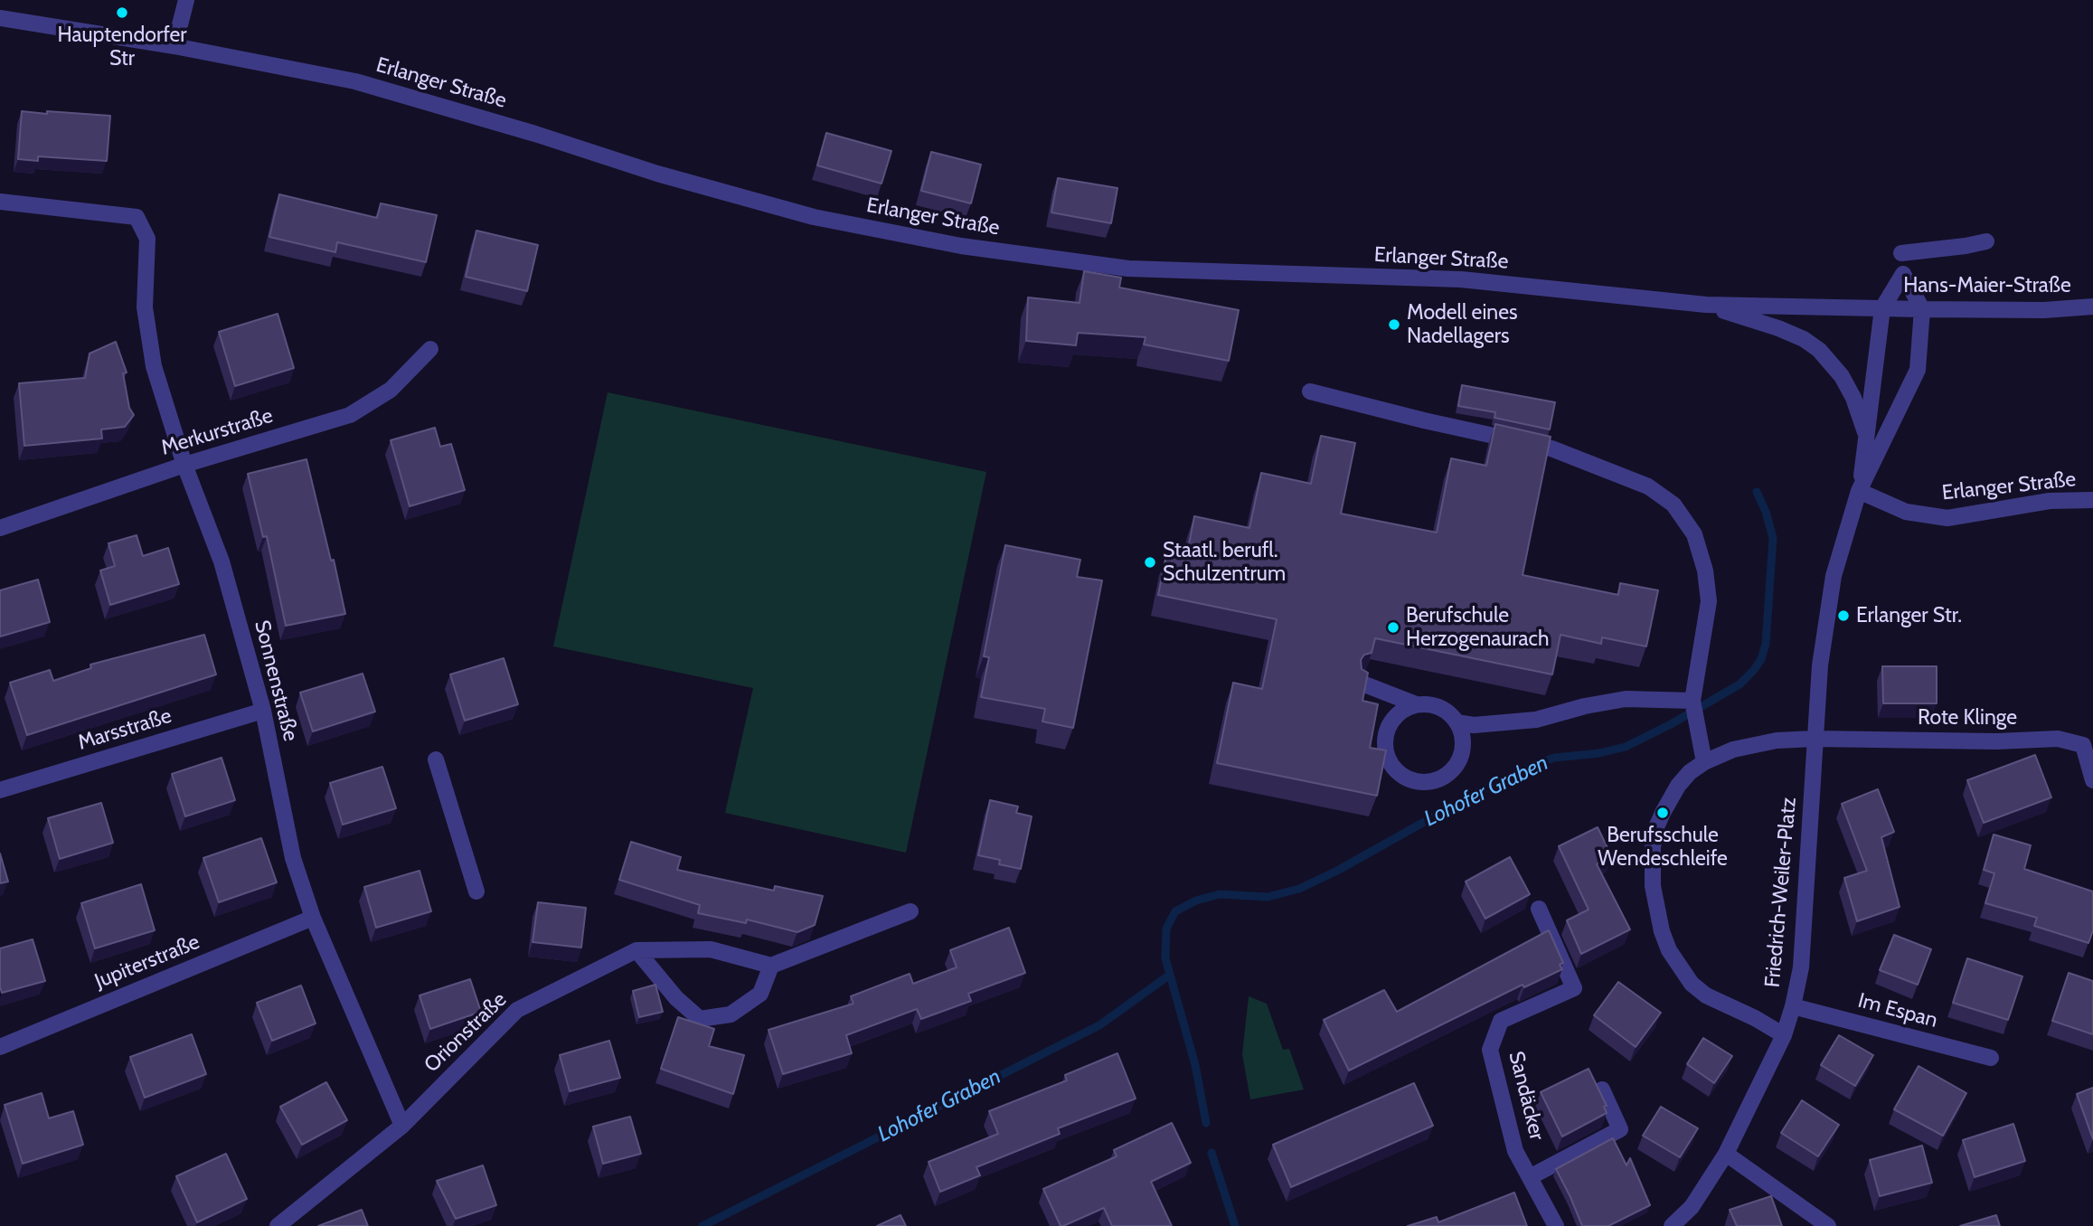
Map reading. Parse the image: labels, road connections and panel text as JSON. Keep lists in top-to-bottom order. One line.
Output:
{"streets":{"street":["Erlanger Straße","Hans-Maier-Straße","Merkurstraße","Sonnenstraße","Rote Klinge","Marsstraße","Friedrich-Weiler-Platz","Jupiterstraße","Im Espan","Orionstraße","Sandäcker"]},"crossings":[["Erlanger Straße","Hans-Maier-Straße"],["Erlanger Straße","Friedrich-Weiler-Platz"],["Merkurstraße","Sonnenstraße"],["Sonnenstraße","Marsstraße"],["Sonnenstraße","Jupiterstraße"],["Sonnenstraße","Orionstraße"],["Rote Klinge","Friedrich-Weiler-Platz"],["Friedrich-Weiler-Platz","Im Espan"]],"water":["Lohofer Graben"],"places":["Hauptendorfer Str","Modell eines Nadellagers","Staatl. berufl. Schulzentrum","Erlanger Str.","Berufschule Herzogenaurach","Berufsschule Wendeschleife"]}
